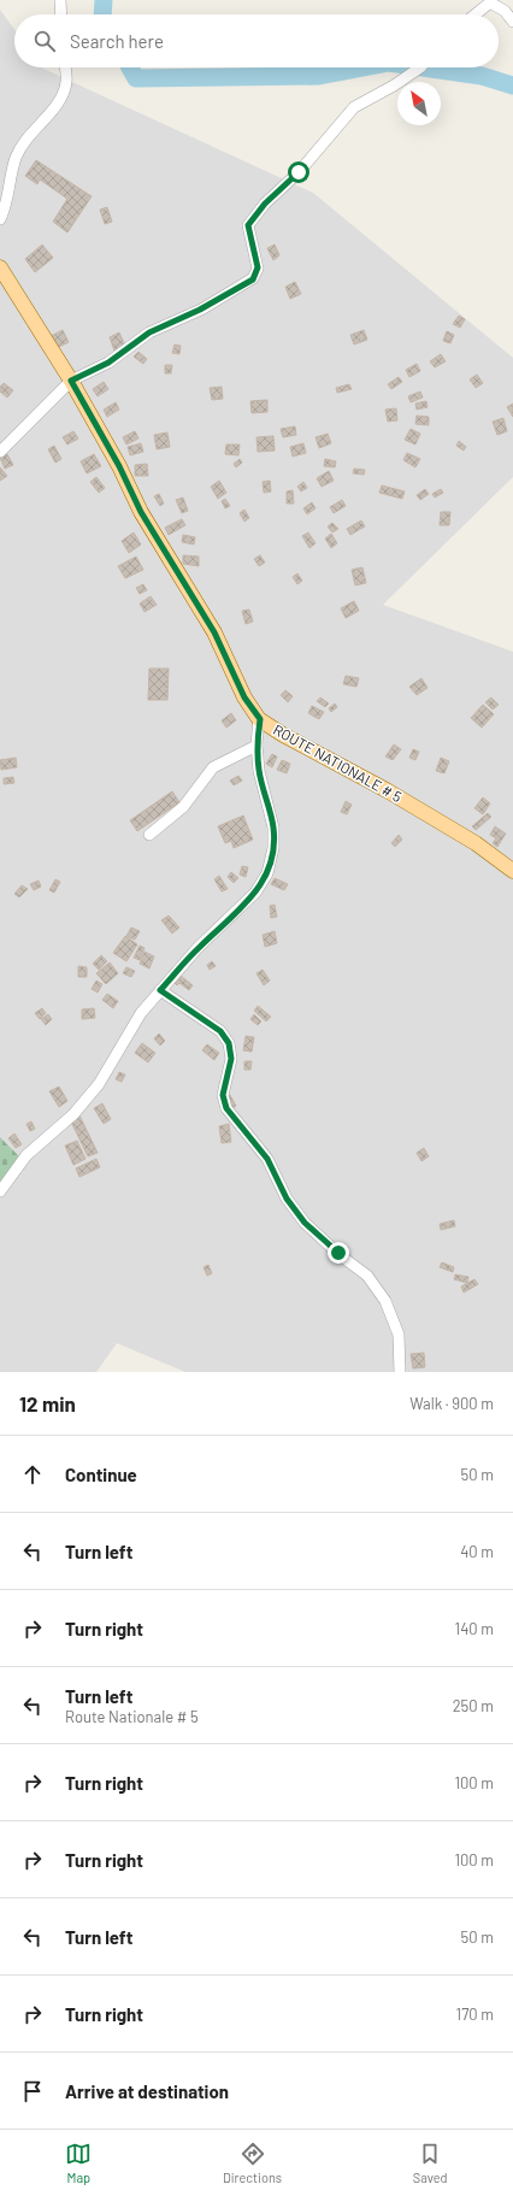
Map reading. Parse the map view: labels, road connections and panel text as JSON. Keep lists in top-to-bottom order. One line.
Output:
{"streets":{"main road":["ROUTE NATIONALE # 5"]},"north":"top left","page":{"search":"Search here","heading":["12 min","Walk · 900 m"],"list":[["Continue","50 m"],["Turn left","40 m"],["Turn right","140 m"],["Turn left","Route Nationale # 5","250 m"],["Turn right","100 m"],["Turn right","100 m"],["Turn left","50 m"],["Turn right","170 m"],"Arrive at destination"],"nav":["Map","Directions","Saved"]}}
